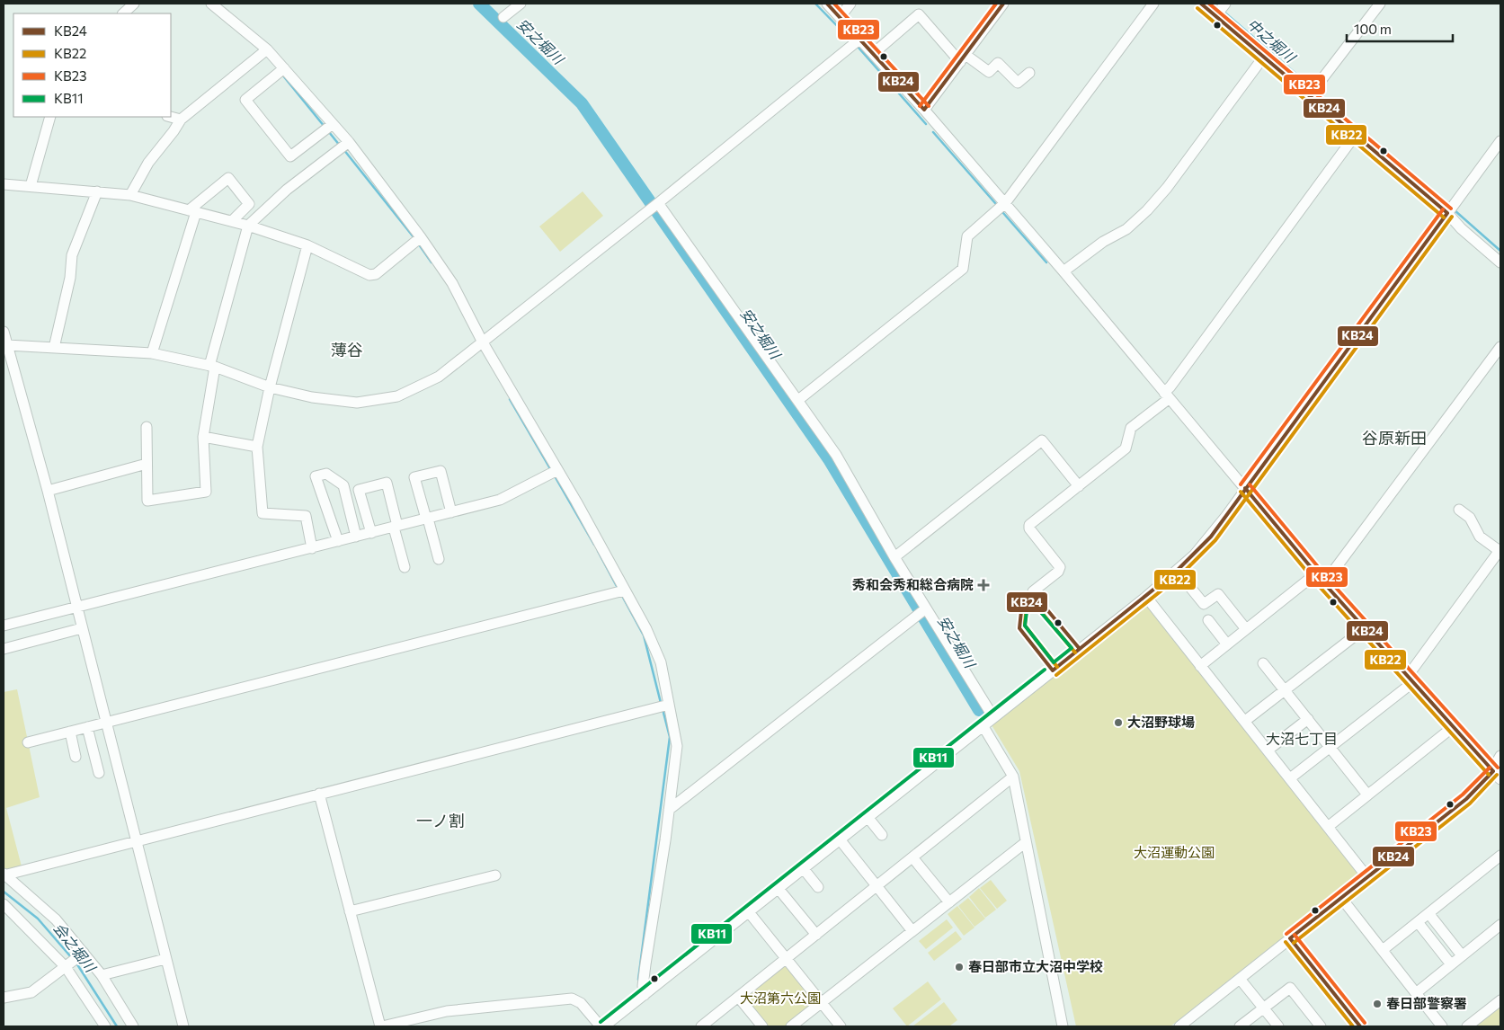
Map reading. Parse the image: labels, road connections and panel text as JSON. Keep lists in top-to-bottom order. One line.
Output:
{"districts":["薄谷","谷原新田","大沼七丁目","一ノ割"],"water":["中之堀川","安之堀川","会之堀川"],"parks":["大沼運動公園","大沼第六公園"],"places":{"health":["秀和会秀和総合病院"],"other":["大沼野球場","春日部市立大沼中学校","春日部警察署"]},"lines":["transit line KB24","transit line KB23","transit line KB22","transit line KB11"],"legend":["KB24","KB22","KB23","KB11"],"scale_bar":"100 m"}
